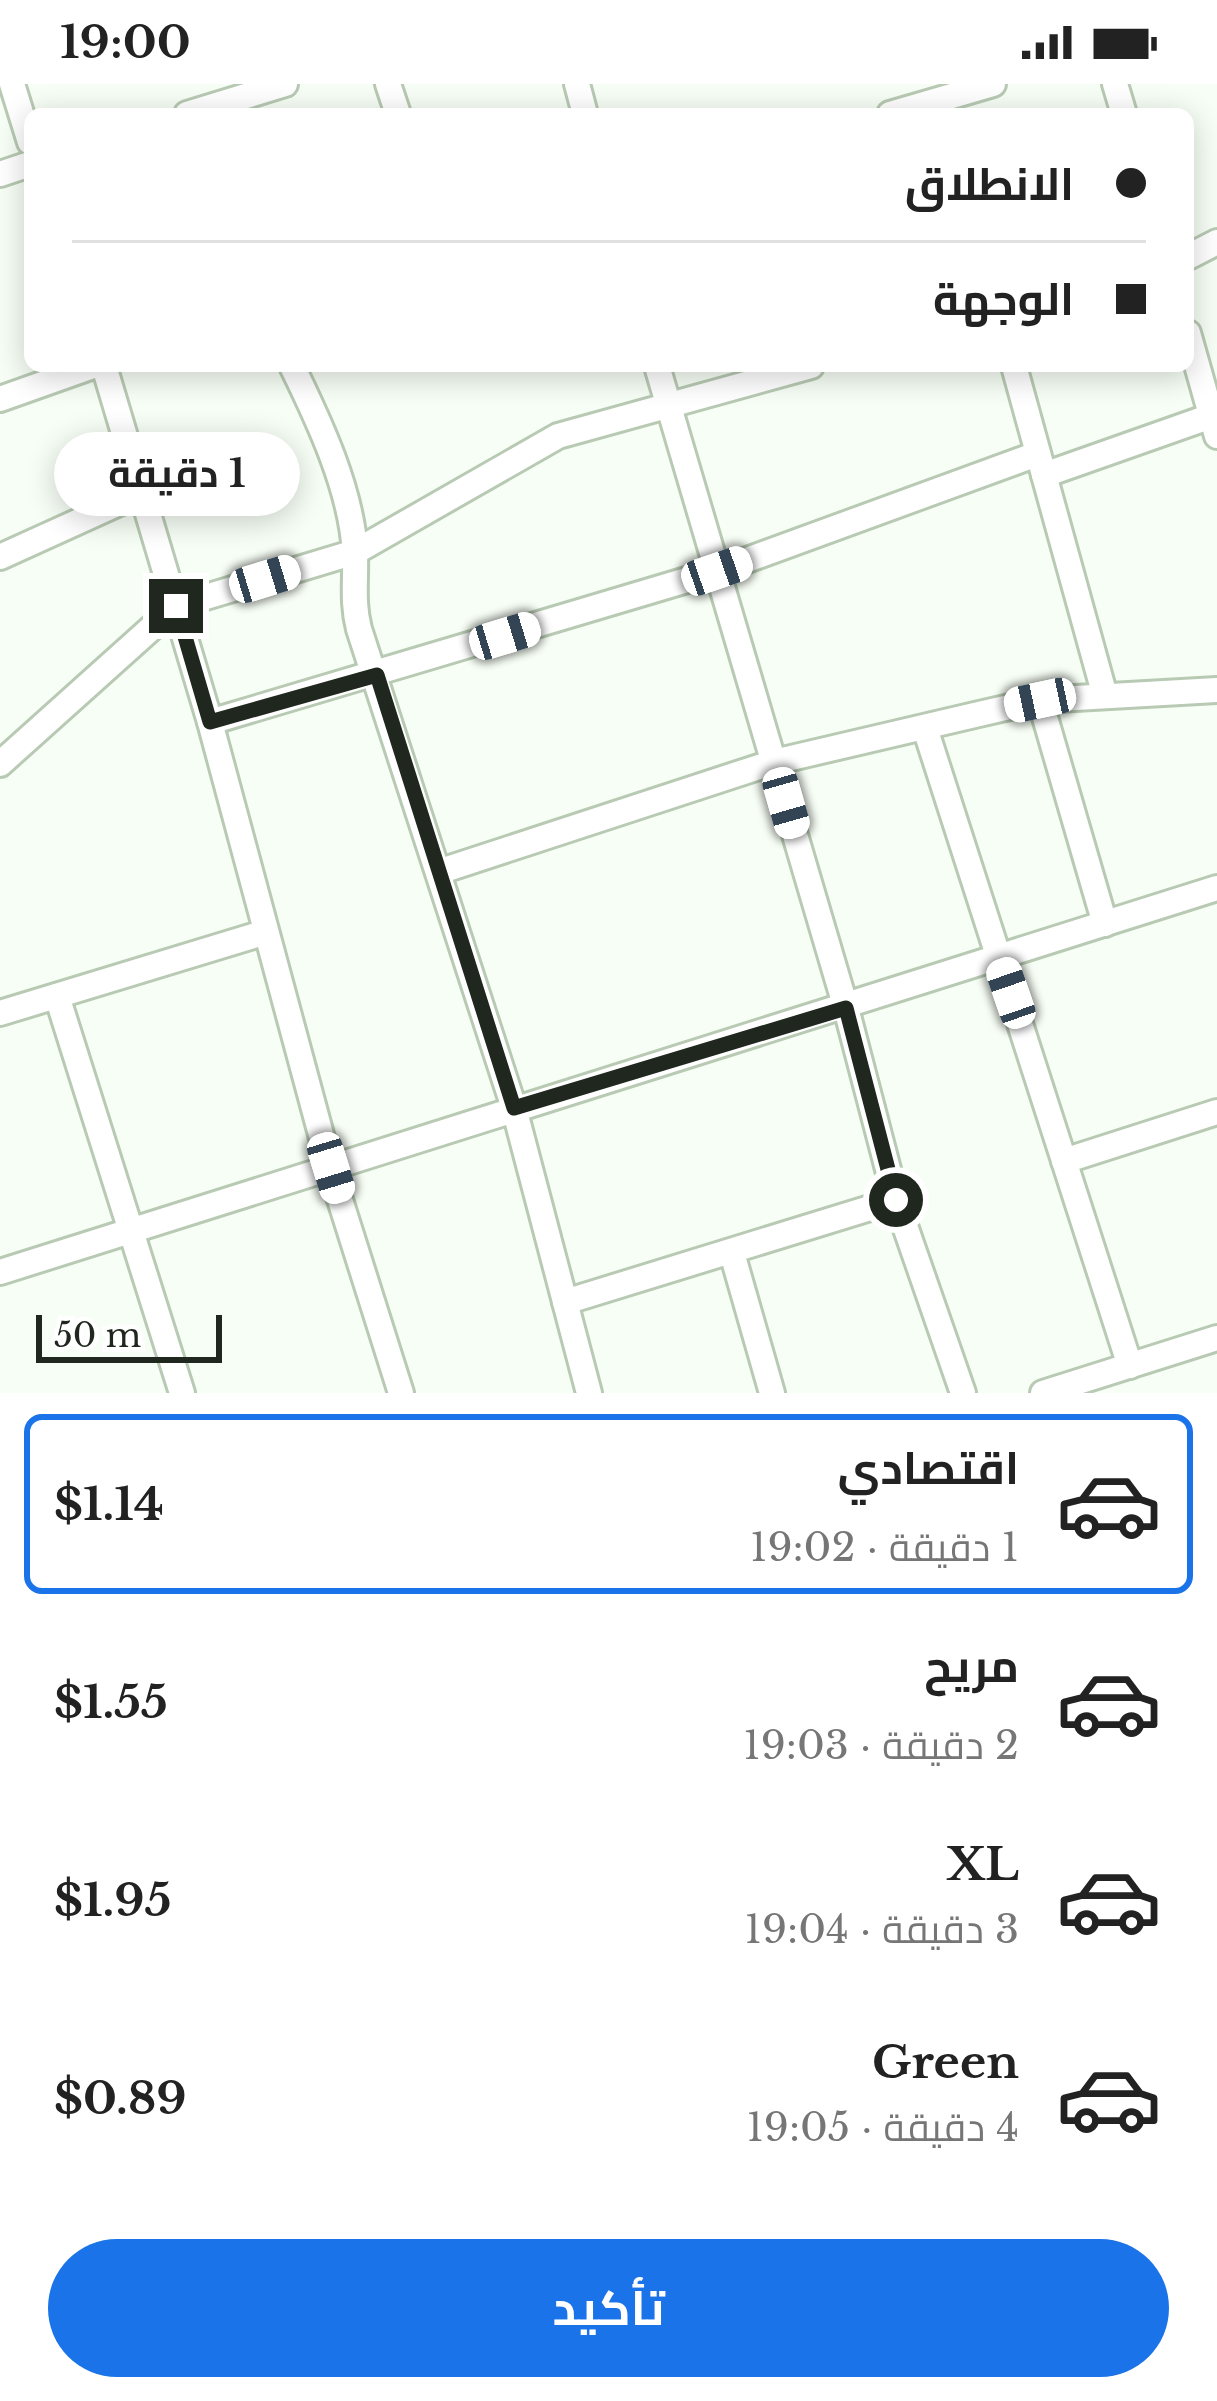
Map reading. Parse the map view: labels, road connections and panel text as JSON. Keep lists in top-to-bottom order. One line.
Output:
{"scale_bar":"50 m","page":{"status":"19:00","banner":["الانطلاق","الوجهة"],"bubble":"1 دقيقة","scale":"50 m","list":[{"name":"اقتصادي","note":"1 دقيقة · 19:02","value":"$1.14"},{"name":"مريح","note":"2 دقيقة · 19:03","value":"$1.55"},{"name":"XL","note":"3 دقيقة · 19:04","value":"$1.95"},{"name":"Green","note":"4 دقيقة · 19:05","value":"$0.89"}],"buttons":"تأكيد"}}
